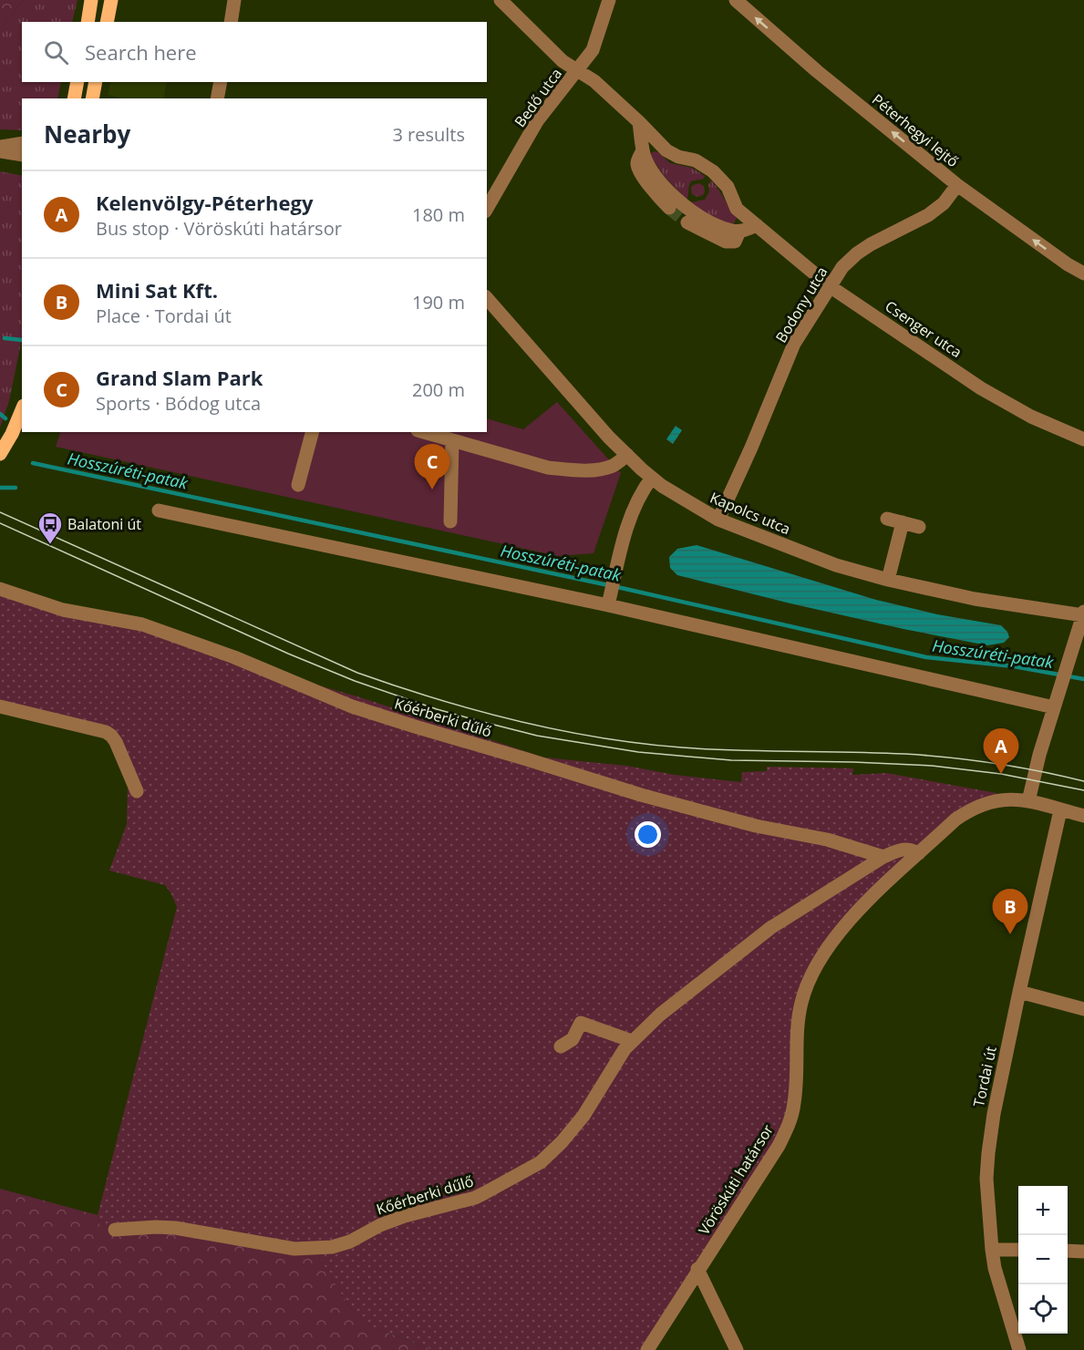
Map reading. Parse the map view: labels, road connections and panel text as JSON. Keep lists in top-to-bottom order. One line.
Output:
{"streets":{"street":["Bedő utca","Péterhegyi lejtő","Bodony utca","Csenger utca","Kapolcs utca","Kőérberki dűlő","Tordai út","Vöröskúti határsor"]},"crossings":[["Bedő utca","Csenger utca"],["Péterhegyi lejtő","Bodony utca"],["Bodony utca","Csenger utca"],["Bodony utca","Kapolcs utca"],["Kőérberki dűlő","Vöröskúti határsor"],["Tordai út","Vöröskúti határsor"]],"one_way":["Péterhegyi lejtő"],"water":["Hosszúréti-patak"],"places":{"bus stop":["Balatoni út"]},"page":{"search":"Search here","heading":["Nearby","3 results"],"list":[{"mark":"A","name":"Kelenvölgy-Péterhegy","note":"Bus stop · Vöröskúti határsor","value":"180 m"},{"mark":"B","name":"Mini Sat Kft.","note":"Place · Tordai út","value":"190 m"},{"mark":"C","name":"Grand Slam Park","note":"Sports · Bódog utca","value":"200 m"}],"pins":["C","A","B"],"map_buttons":["+","−"]}}
